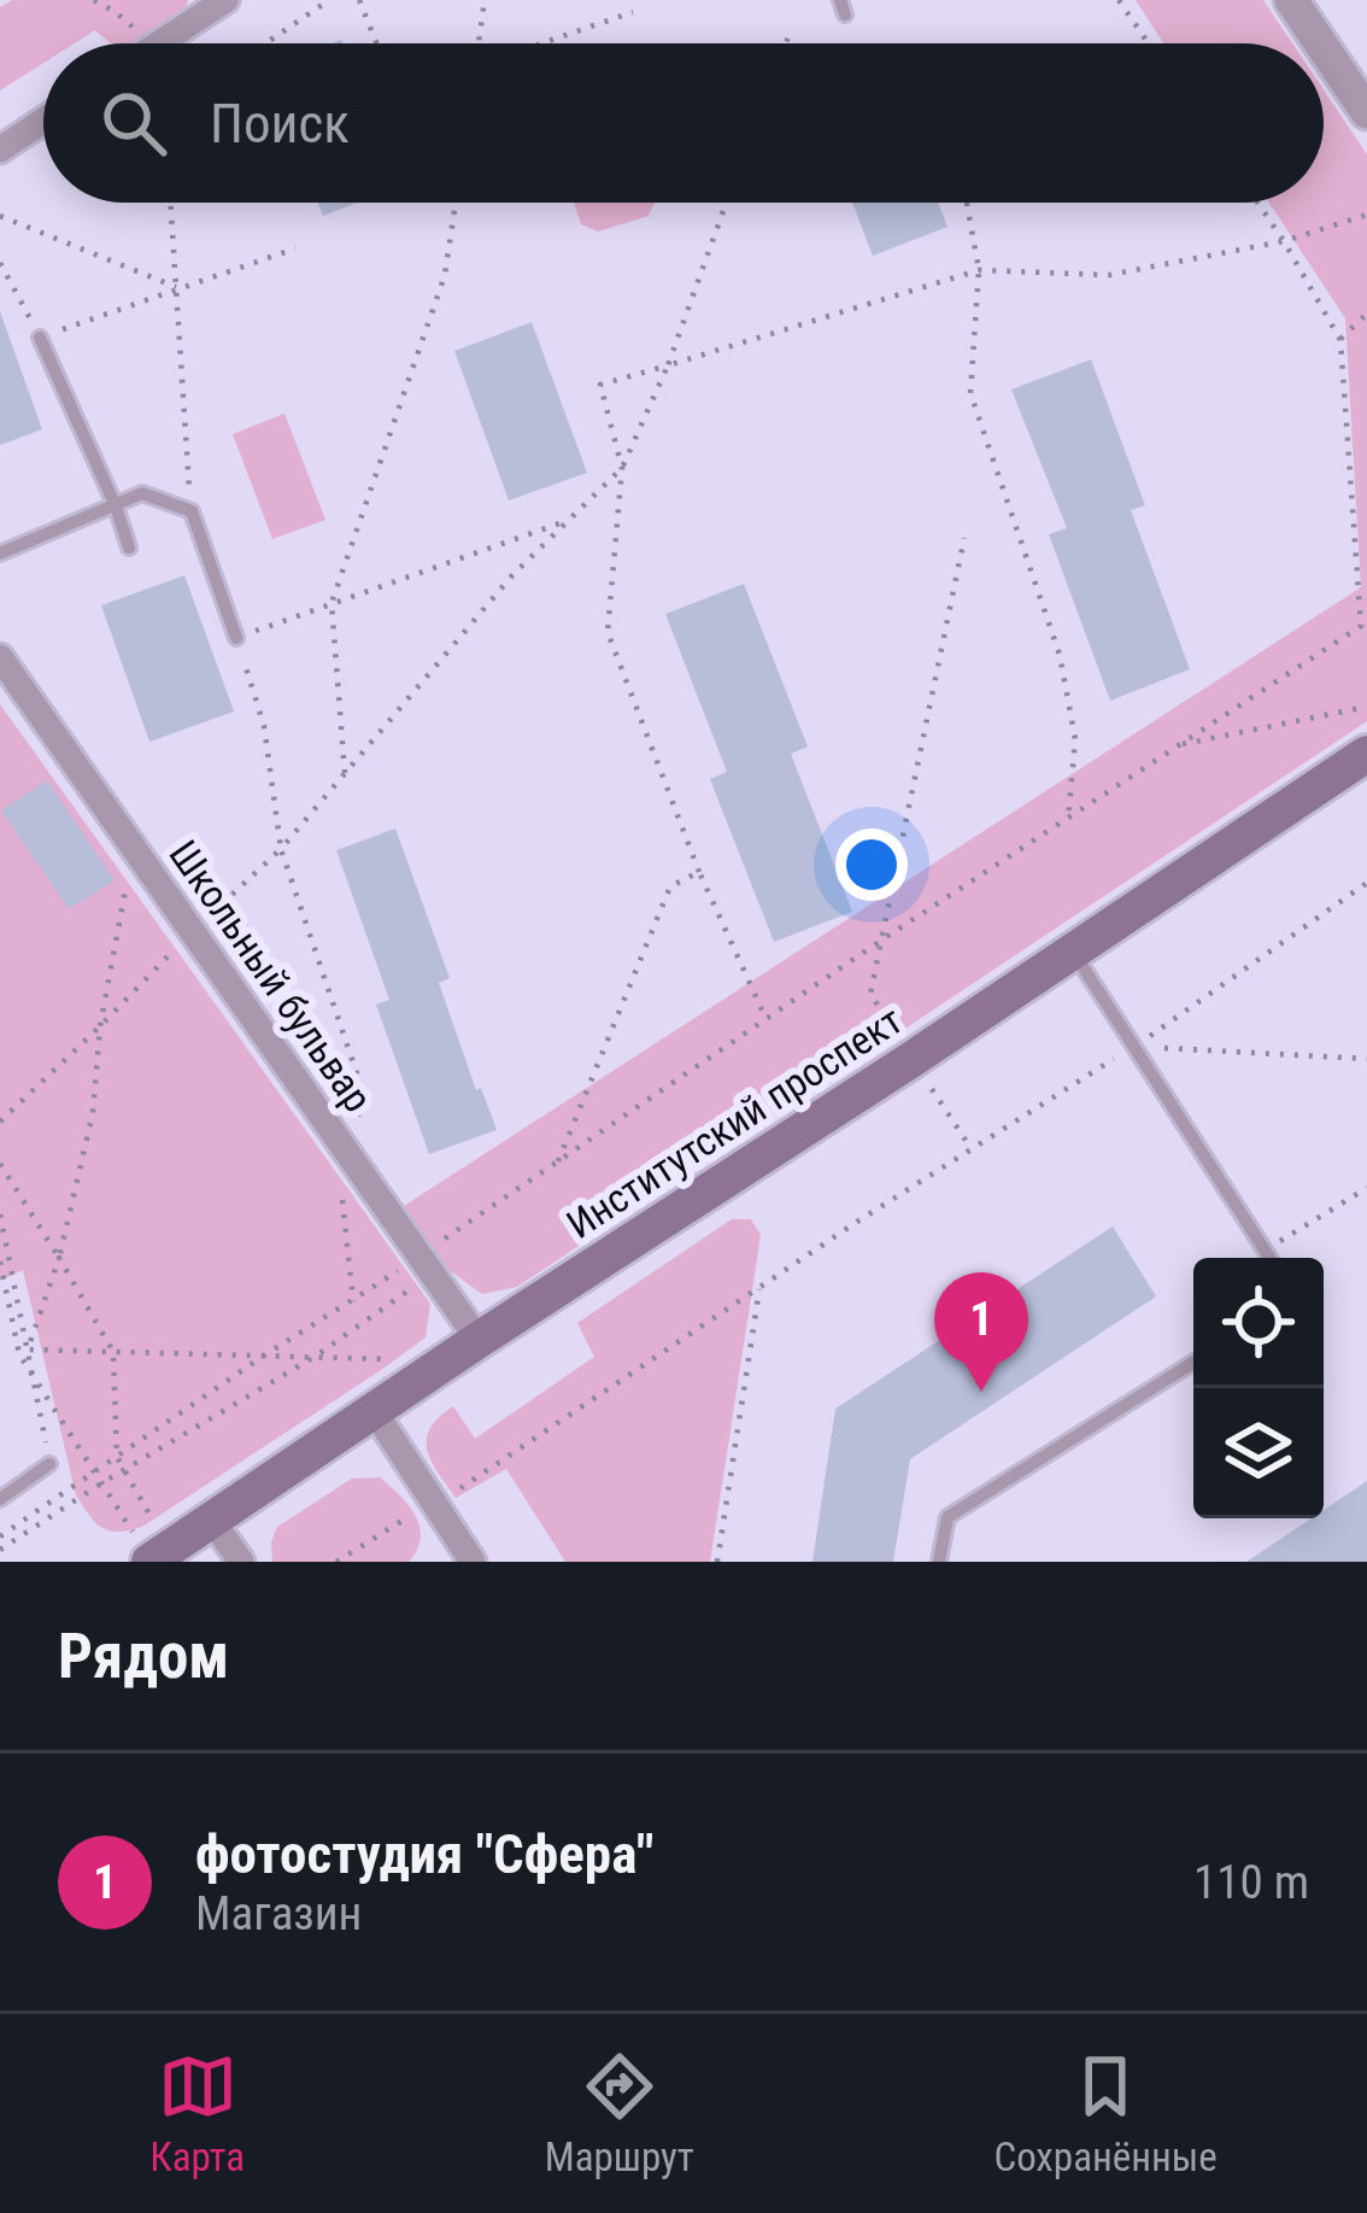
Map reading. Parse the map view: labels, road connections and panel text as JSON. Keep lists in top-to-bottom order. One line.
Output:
{"streets":{"main road":["Институтский проспект"],"street":["Школьный бульвар"]},"crossings":[["Школьный бульвар","Институтский проспект"]],"page":{"search":"Поиск","pins":"1","heading":"Рядом","list":[{"mark":"1","name":"фотостудия \"Сфера\"","note":"Магазин","value":"110 m"}],"nav":["Карта","Маршрут","Сохранённые"]}}
